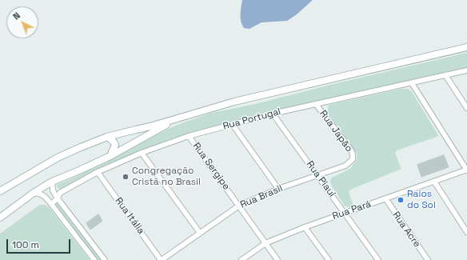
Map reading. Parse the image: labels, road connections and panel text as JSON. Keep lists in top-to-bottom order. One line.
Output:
{"streets":{"street":["Rua Portugal","Rua Japão","Rua Sergipe","Rua Piauí","Rua Brasil","Rua Pará","Rua Itália","Rua Acre"]},"crossings":[["Rua Portugal","Rua Japão"],["Rua Portugal","Rua Sergipe"],["Rua Portugal","Rua Piauí"],["Rua Portugal","Rua Itália"],["Rua Japão","Rua Brasil"],["Rua Sergipe","Rua Brasil"],["Rua Sergipe","Rua Pará"],["Rua Piauí","Rua Brasil"],["Rua Piauí","Rua Pará"],["Rua Brasil","Rua Itália"],["Rua Pará","Rua Acre"]],"places":["Congregação Cristã no Brasil","Raios do Sol"],"scale_bar":"100 m","north":"top left"}
